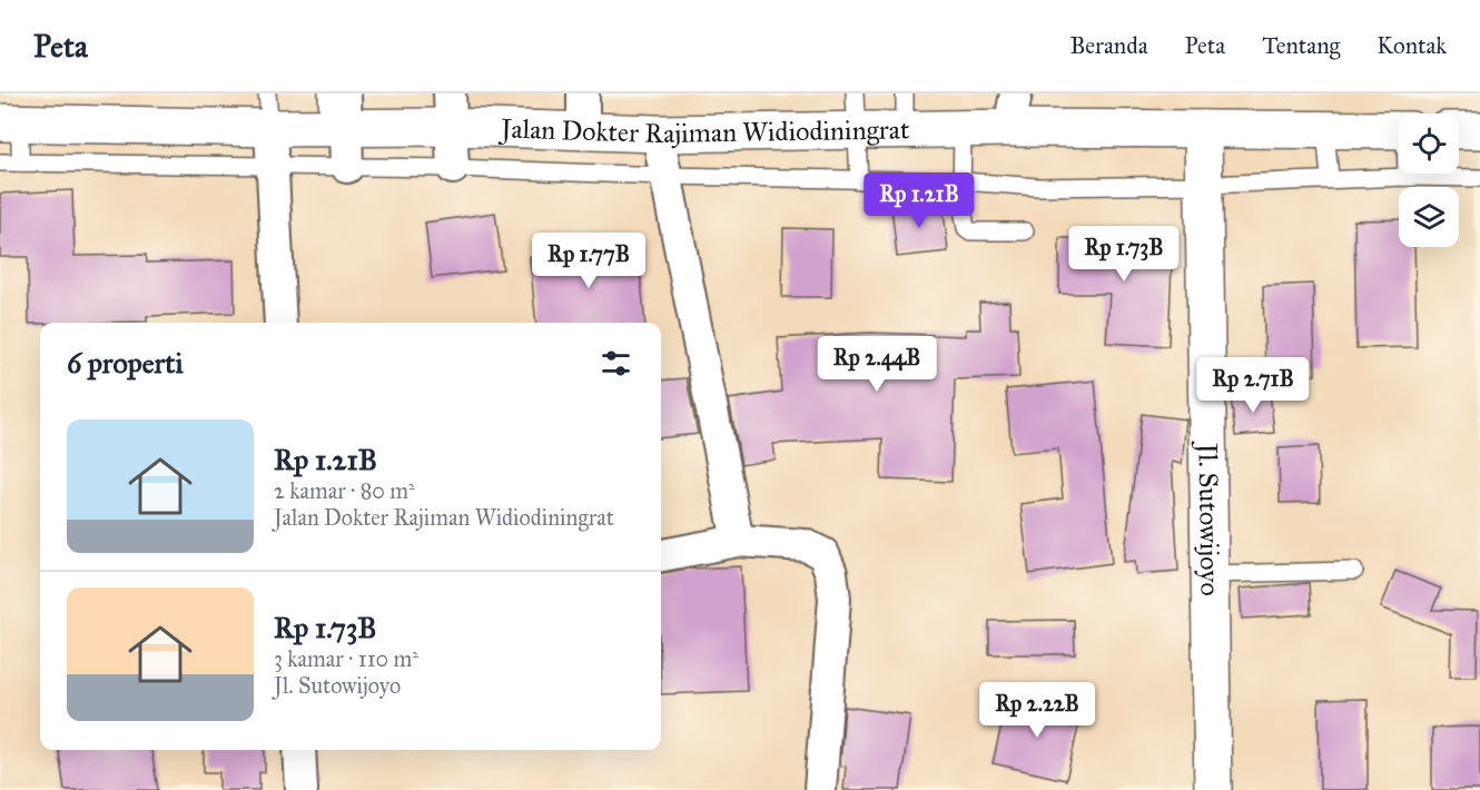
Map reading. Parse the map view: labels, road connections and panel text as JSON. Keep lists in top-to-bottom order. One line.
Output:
{"streets":{"main road":["Jalan Dokter Rajiman Widiodiningrat","Jl. Sutowijoyo"]},"crossings":[["Jalan Dokter Rajiman Widiodiningrat","Jl. Sutowijoyo"]],"page":{"header":"Peta","nav":["Beranda","Peta","Tentang","Kontak"],"price":["Rp 1.21B","Rp 1.73B","Rp 1.77B","Rp 2.44B","Rp 2.71B","Rp 2.22B"],"heading":"6 properti","list":[{"name":"Rp 1.21B","note":"2 kamar · 80 m² · Jalan Dokter Rajiman Widiodiningrat"},{"name":"Rp 1.73B","note":"3 kamar · 110 m² · Jl. Sutowijoyo"}]}}
